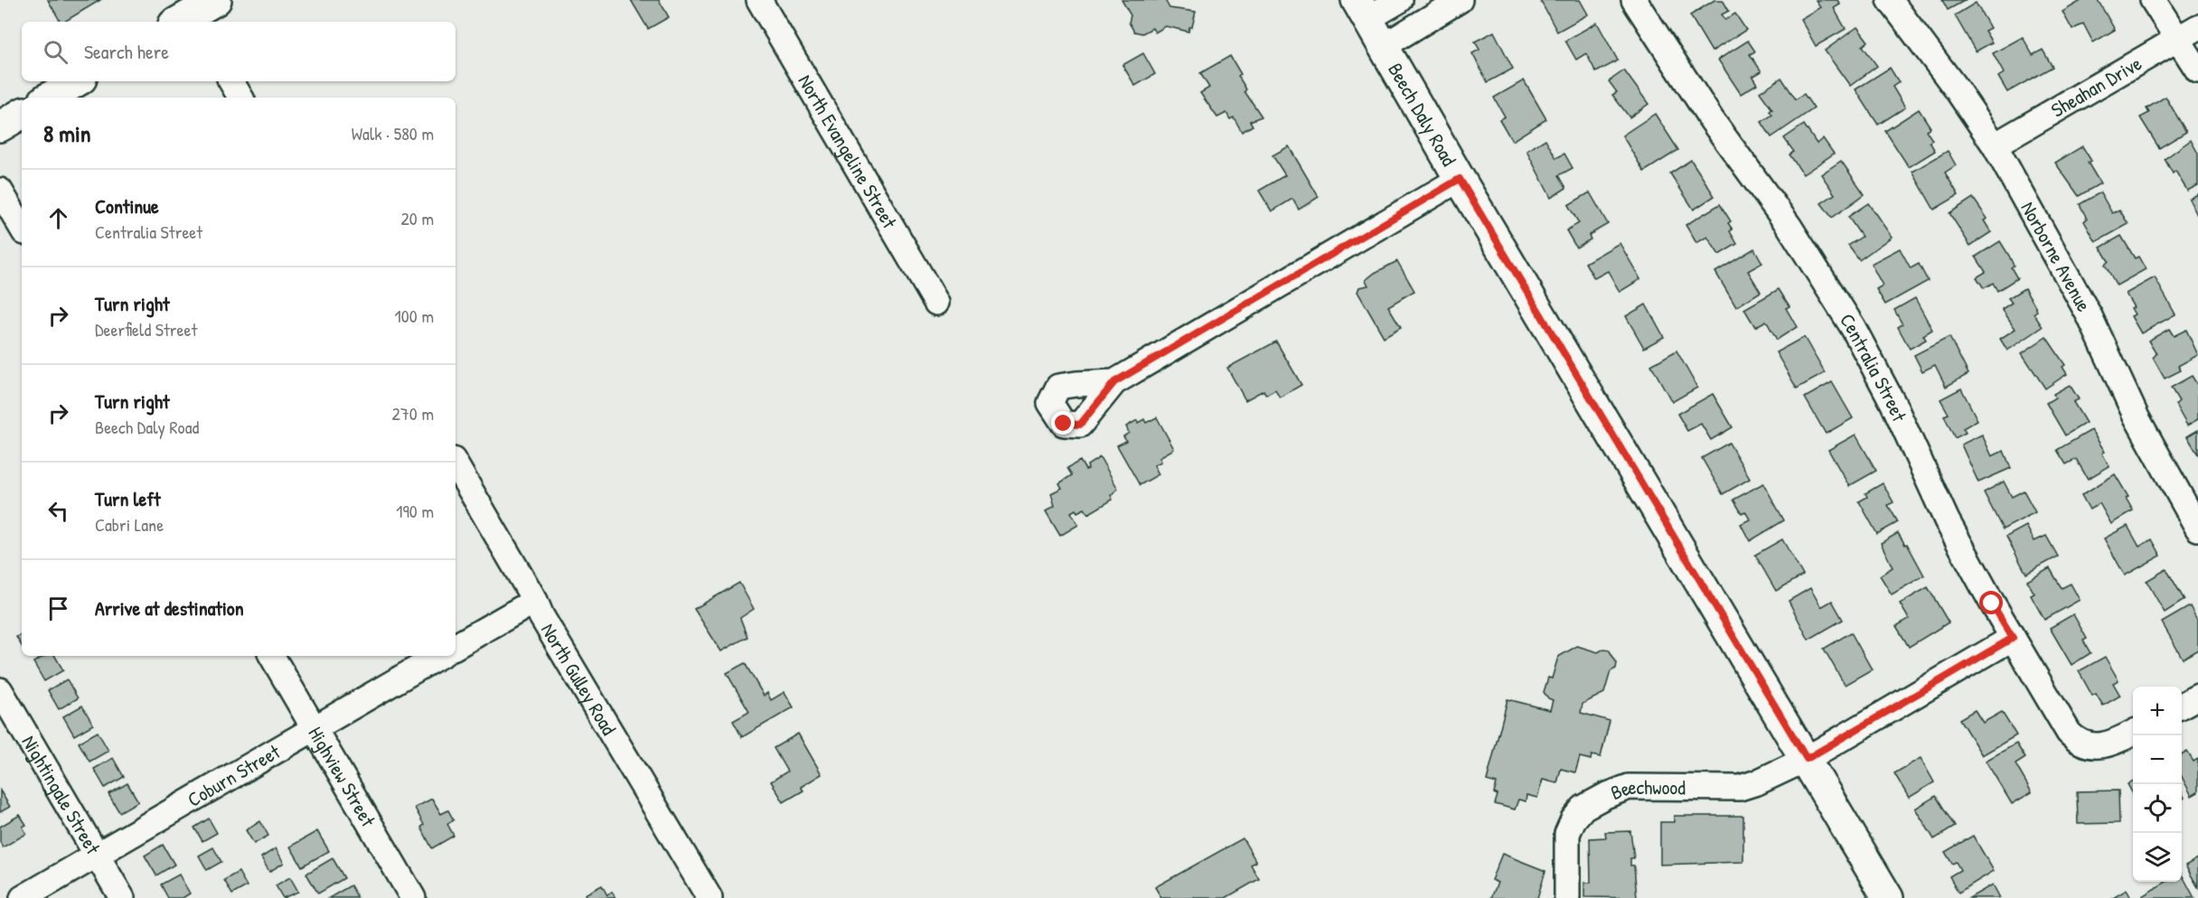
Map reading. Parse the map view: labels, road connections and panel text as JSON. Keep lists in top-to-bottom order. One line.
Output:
{"streets":{"main road":["Beech Daly Road"],"street":["Sheahan Drive","North Evangeline Street","Norborne Avenue","Centralia Street","North Gulley Road","Coburn Street","Highview Street","Beechwood","Nightingale Street"]},"crossings":[["Sheahan Drive","Norborne Avenue"],["Beech Daly Road","Beechwood"],["Centralia Street","Beechwood"],["Coburn Street","Highview Street"],["Coburn Street","Nightingale Street"]],"page":{"search":"Search here","heading":["8 min","Walk · 580 m"],"list":[["Continue","Centralia Street","20 m"],["Turn right","Deerfield Street","100 m"],["Turn right","Beech Daly Road","270 m"],["Turn left","Cabri Lane","190 m"],"Arrive at destination"],"map_buttons":["+","−"]}}
